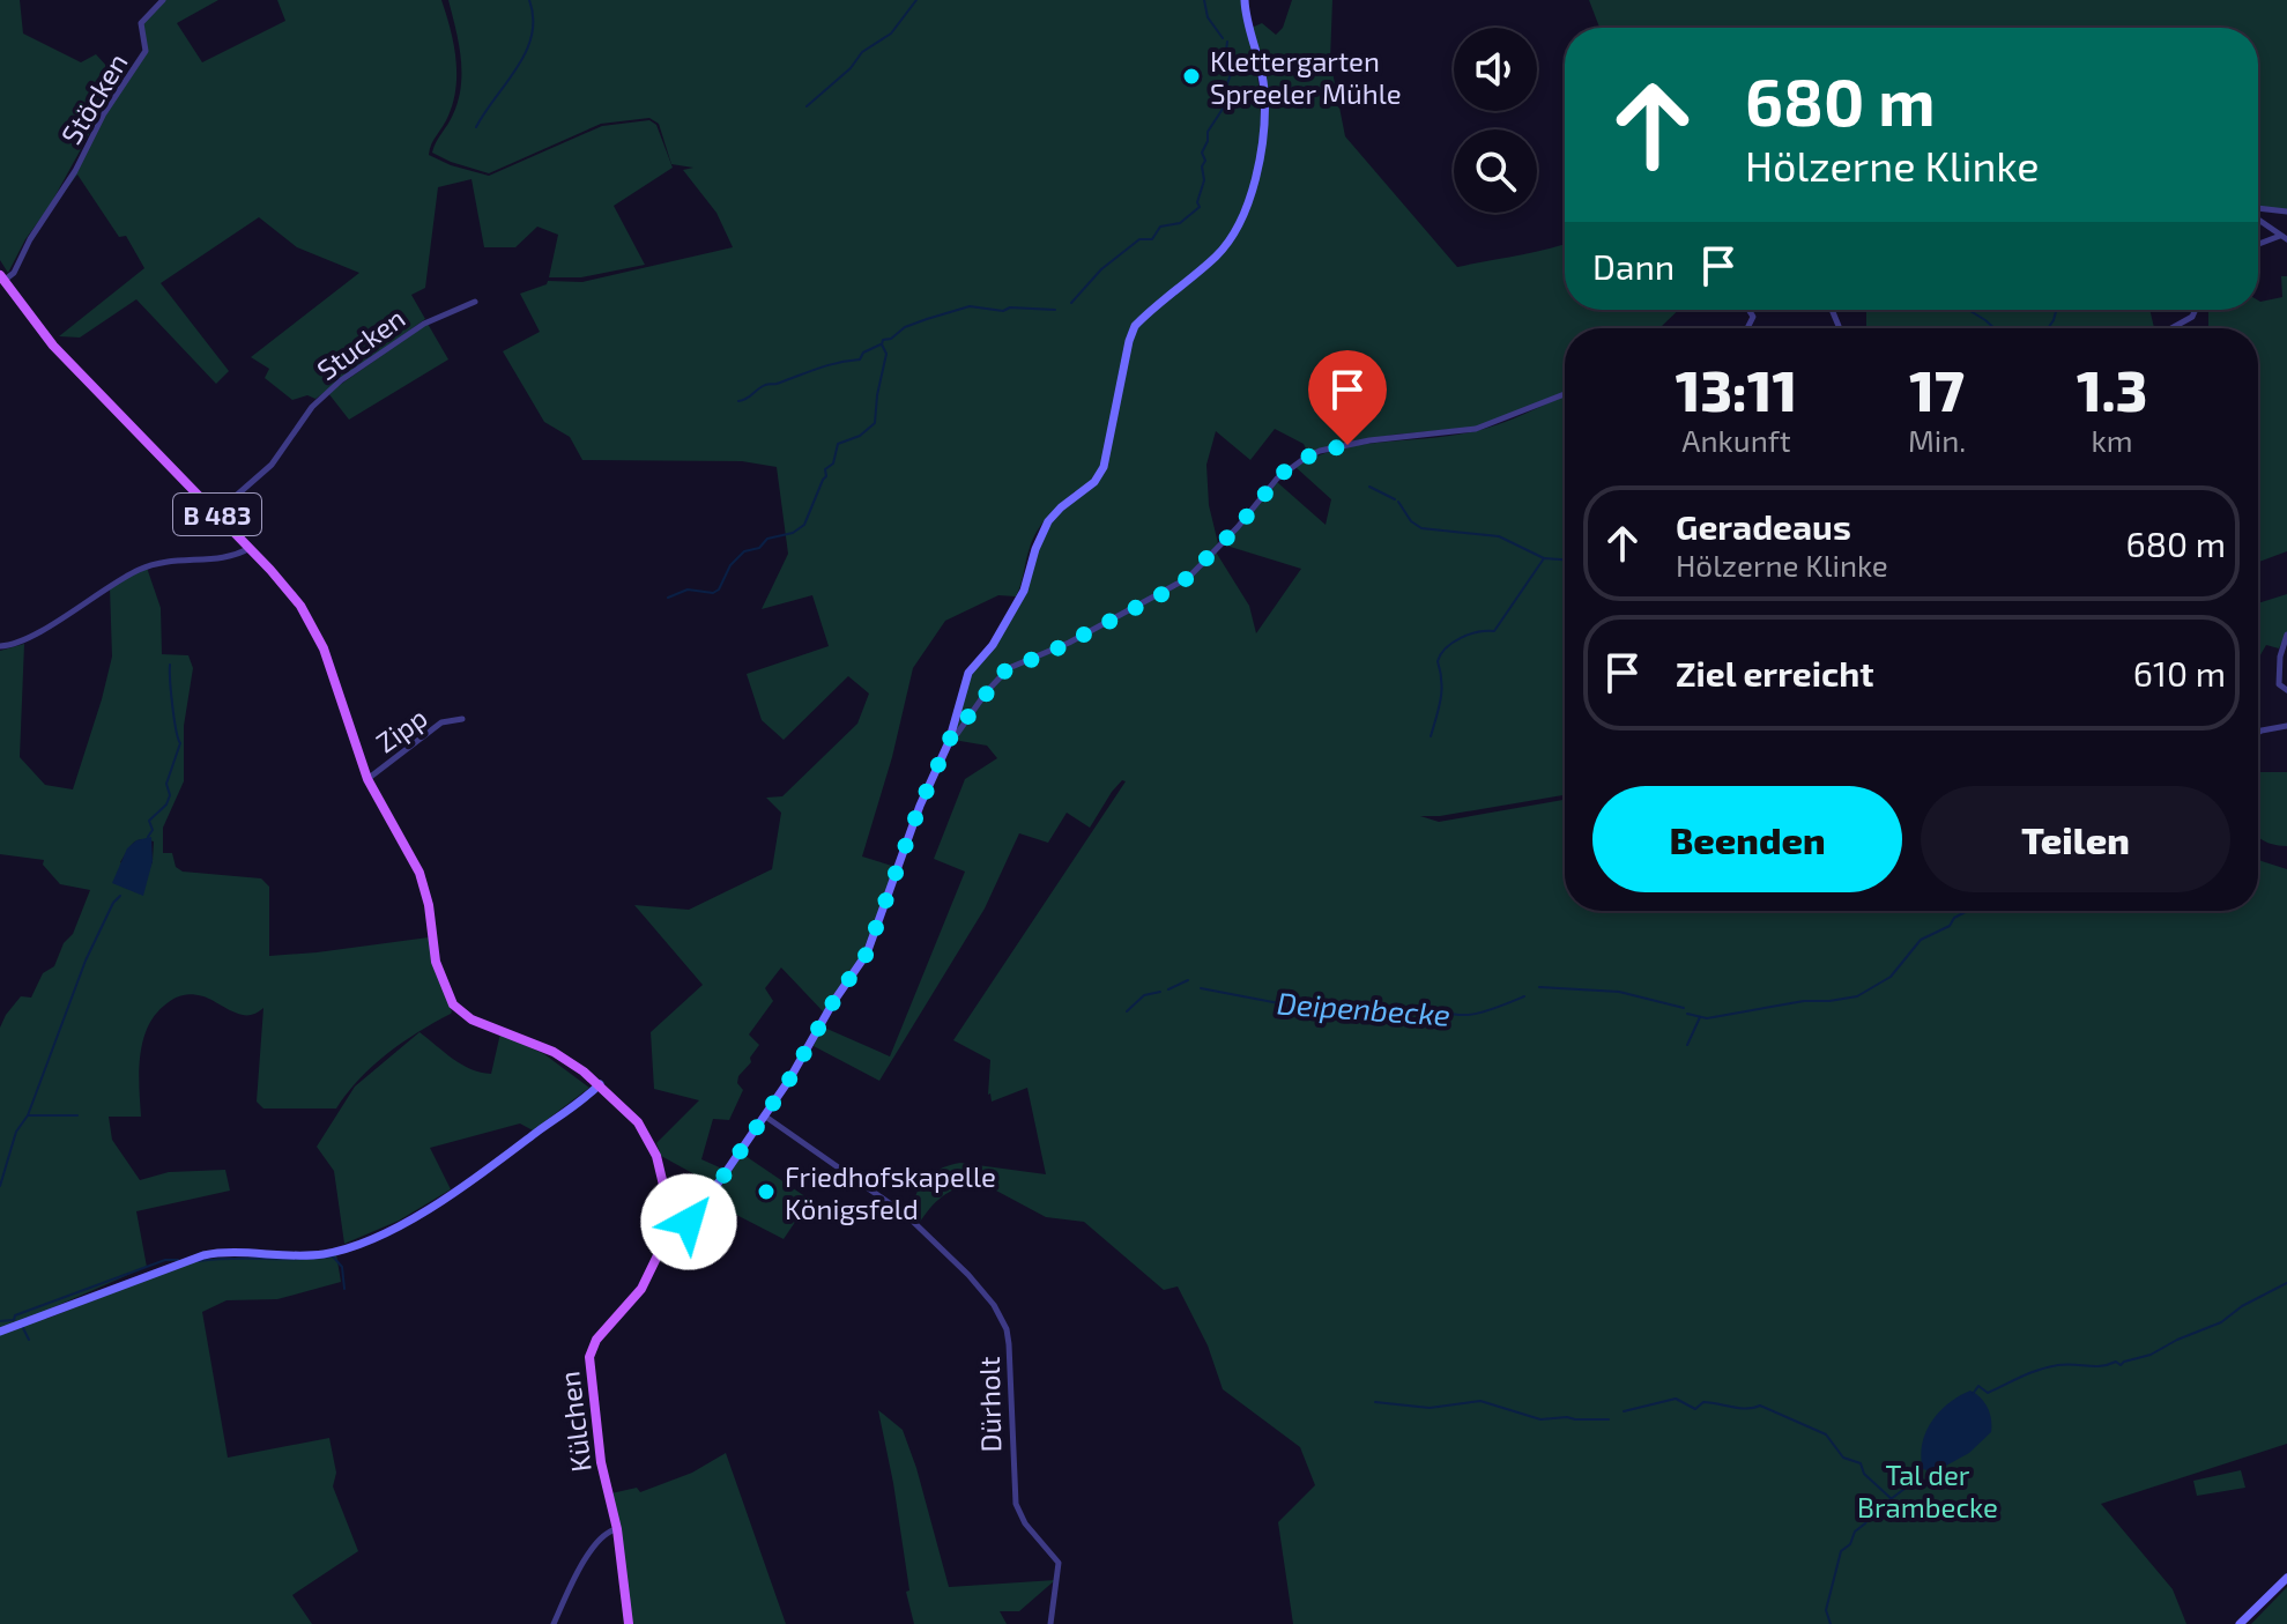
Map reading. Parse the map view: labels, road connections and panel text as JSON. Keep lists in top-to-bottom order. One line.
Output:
{"streets":{"main road":["B 483","Külchen"],"street":["Stöcken","Stucken","Zipp","Dürholt"]},"crossings":[["Stöcken","B 483"],["Stucken","B 483"],["B 483","Zipp"],["B 483","Külchen"]],"water":["Deipenbecke"],"parks":["Tal der Brambecke"],"places":["Klettergarten Spreeler Mühle","Friedhofskapelle Königsfeld"],"page":{"turn":["680 m","Hölzerne Klinke"],"then":"Dann","eta":["13:11","Ankunft","17","Min.","1.3","km"],"list":[{"name":"Geradeaus","note":"Hölzerne Klinke","value":"680 m"},{"name":"Ziel erreicht","value":"610 m"}],"buttons":["Beenden","Teilen"]}}
